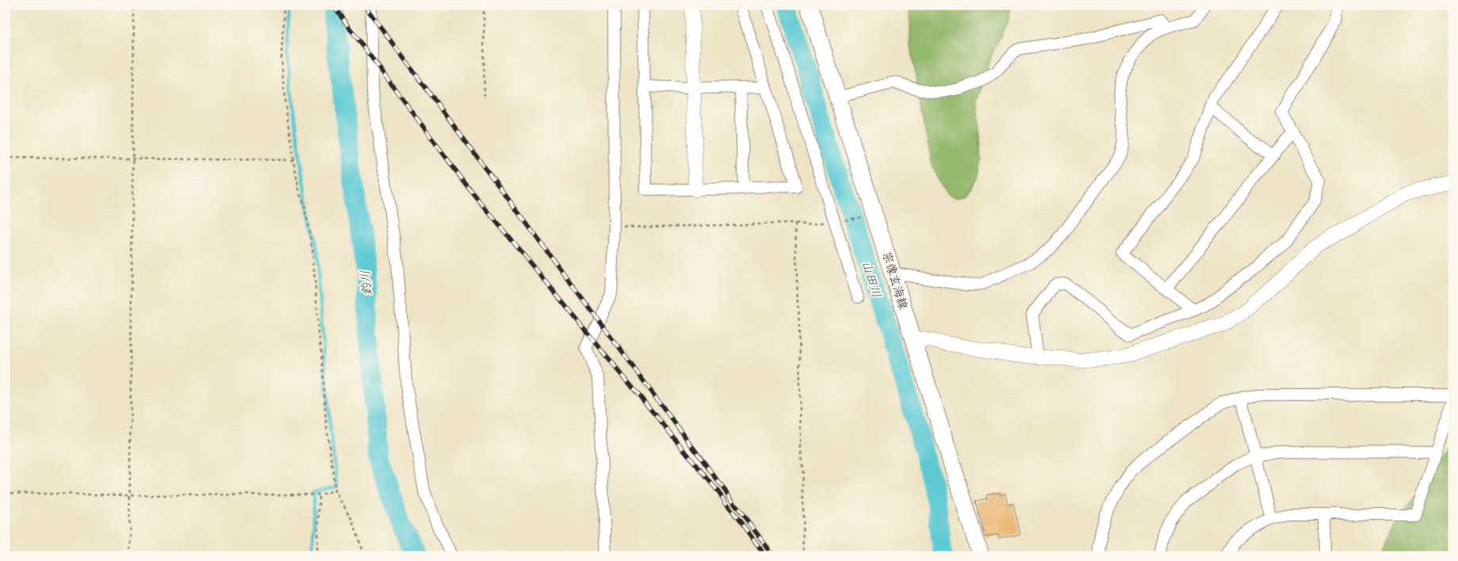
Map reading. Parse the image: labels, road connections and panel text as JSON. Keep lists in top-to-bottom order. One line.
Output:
{"streets":{"main road":["宗像玄海線"]},"water":["山田川","釣川"]}
